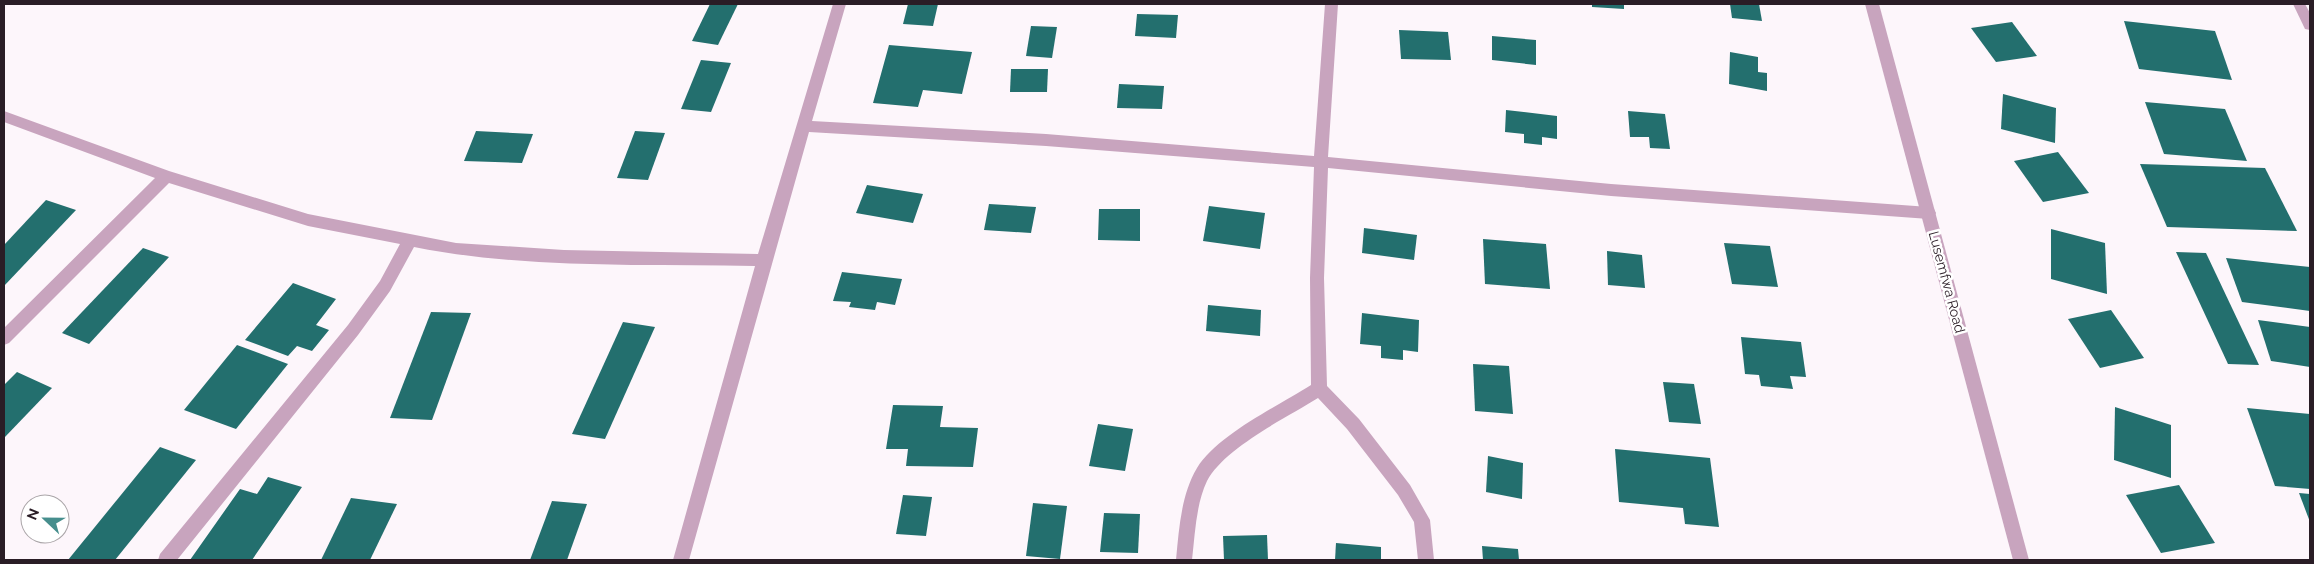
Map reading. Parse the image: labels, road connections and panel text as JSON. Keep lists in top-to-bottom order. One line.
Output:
{"streets":{"street":["Lusemfwa Road"]},"north":"left"}
